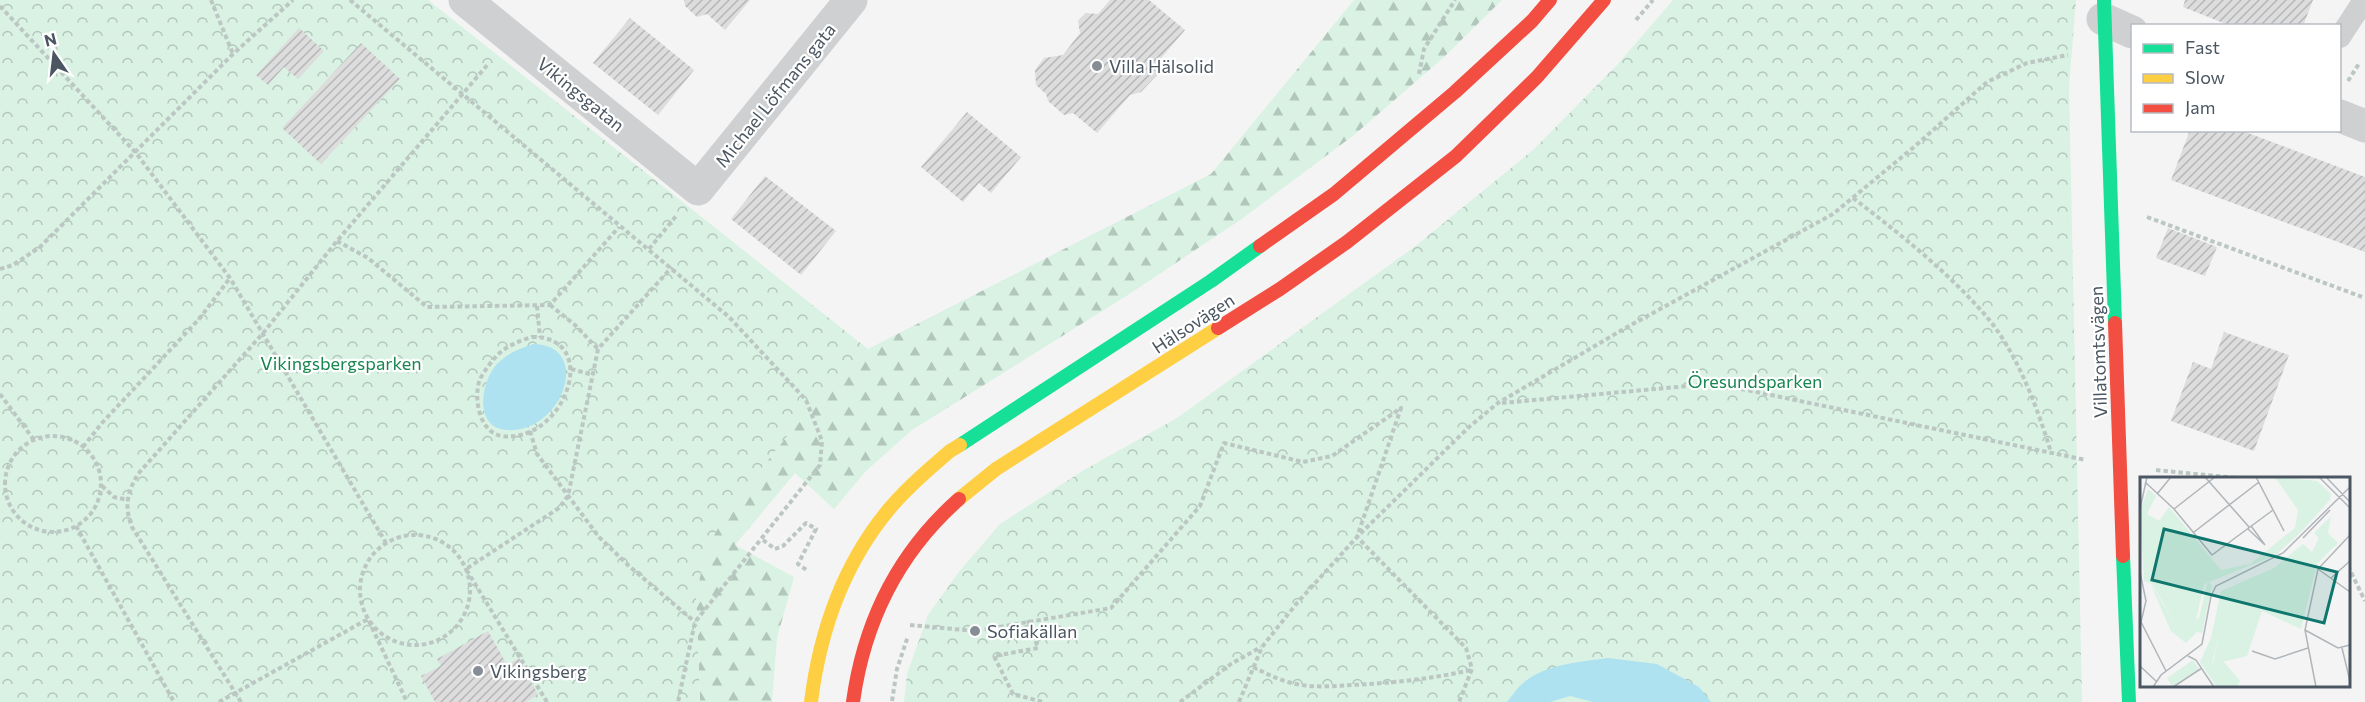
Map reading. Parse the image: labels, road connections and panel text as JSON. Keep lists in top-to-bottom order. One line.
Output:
{"streets":{"main road":["Hälsovägen","Villatomtsvägen"],"street":["Vikingsgatan","Michael Löfmans gata"]},"crossings":[["Vikingsgatan","Michael Löfmans gata"]],"parks":["Vikingsbergsparken","Öresundsparken"],"places":["Villa Hälsolid","Sofiakällan","Vikingsberg"],"legend":["Fast","Slow","Jam"],"north":"top"}
